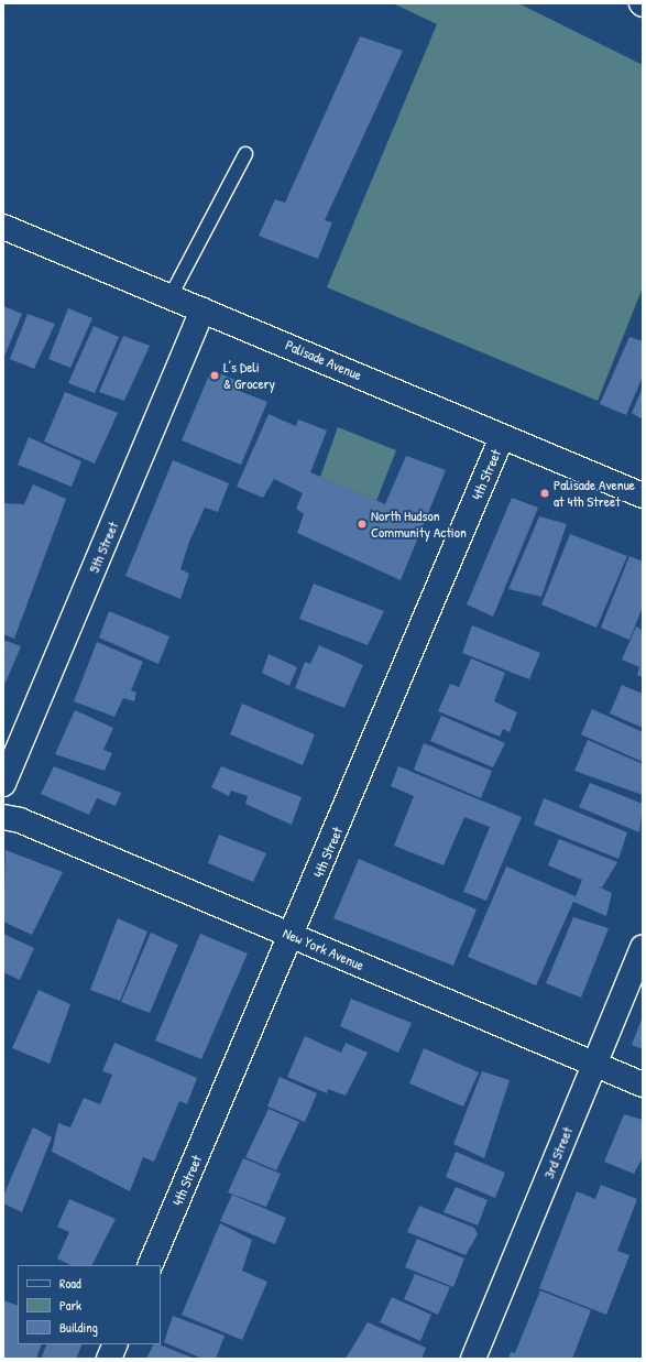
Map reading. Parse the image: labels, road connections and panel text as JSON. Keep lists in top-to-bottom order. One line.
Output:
{"streets":{"street":["Palisade Avenue","4th Street","5th Street","New York Avenue","3rd Street"]},"crossings":[["Palisade Avenue","4th Street"],["Palisade Avenue","5th Street"],["4th Street","New York Avenue"],["New York Avenue","3rd Street"]],"places":["L's Deli & Grocery","Palisade Avenue at 4th Street","North Hudson Community Action"],"legend":["Road","Park","Building"]}
